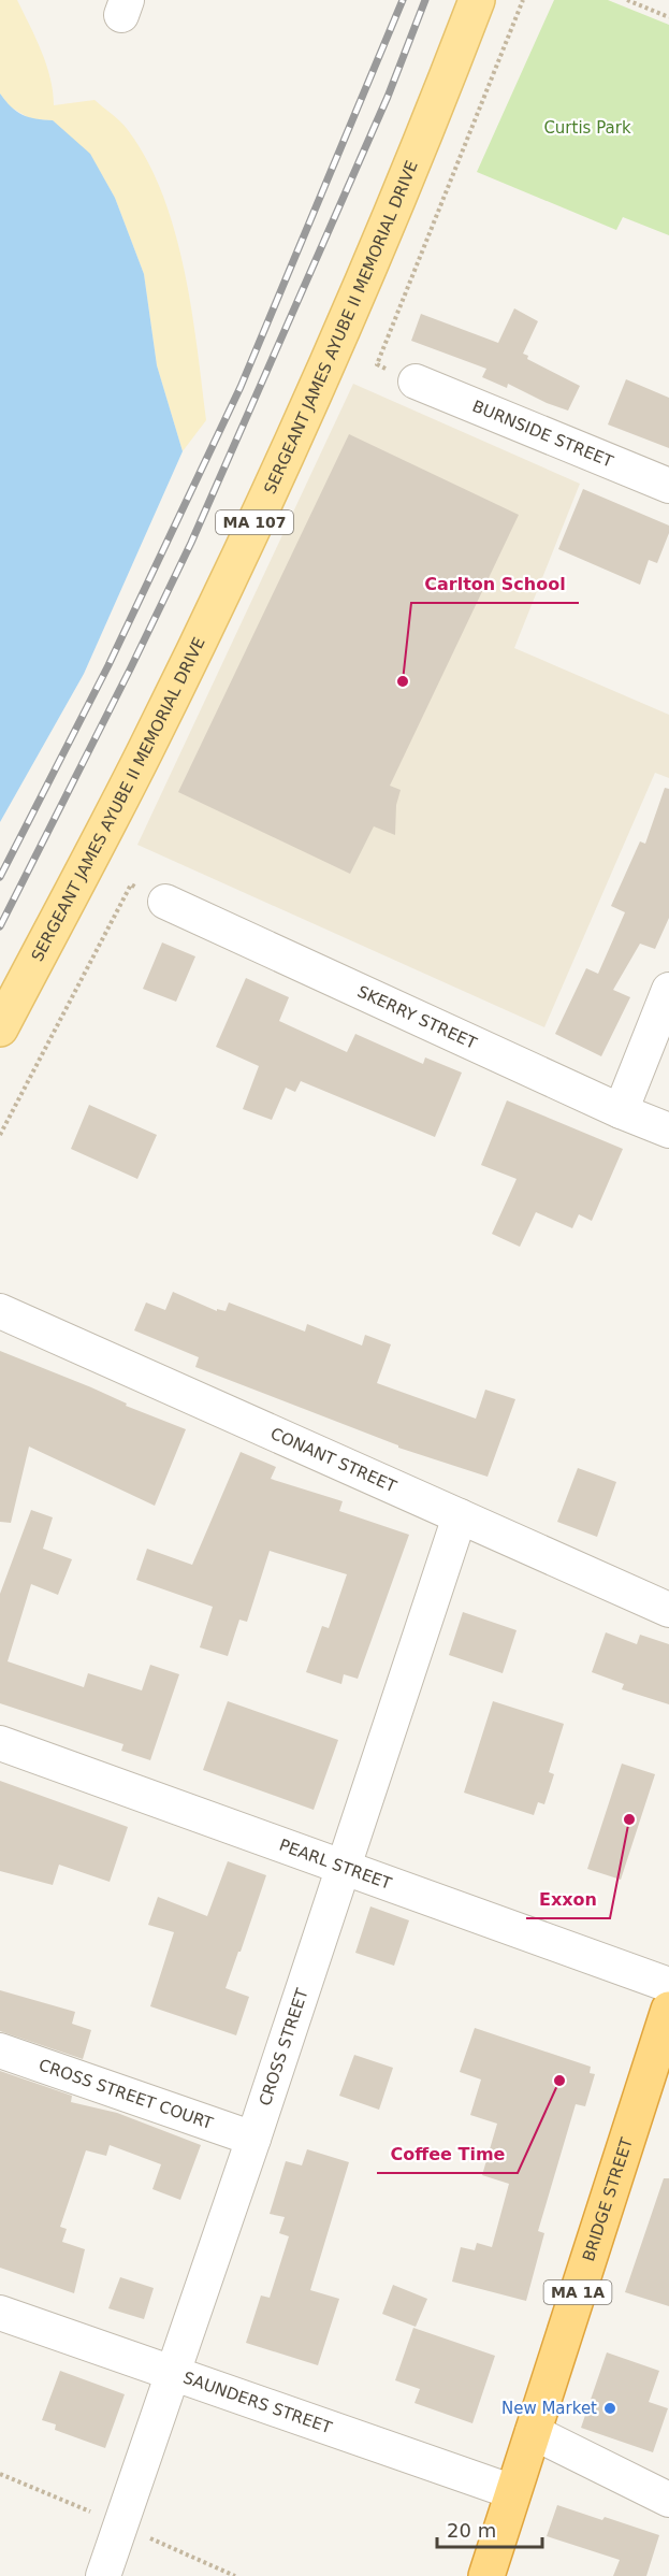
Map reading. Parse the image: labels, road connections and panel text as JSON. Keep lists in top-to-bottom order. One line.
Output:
{"streets":{"highway":["BRIDGE STREET","MA 1A"],"main road":["SERGEANT JAMES AYUBE II MEMORIAL DRIVE","MA 107"],"street":["BURNSIDE STREET","SKERRY STREET","CONANT STREET","PEARL STREET","CROSS STREET","CROSS STREET COURT","SAUNDERS STREET"]},"crossings":[["CONANT STREET","CROSS STREET"],["PEARL STREET","CROSS STREET"],["CROSS STREET","CROSS STREET COURT"],["CROSS STREET","SAUNDERS STREET"],["BRIDGE STREET","SAUNDERS STREET"]],"parks":["Curtis Park"],"places":["Carlton School","Exxon","Coffee Time","New Market"],"scale_bar":"20 m"}
